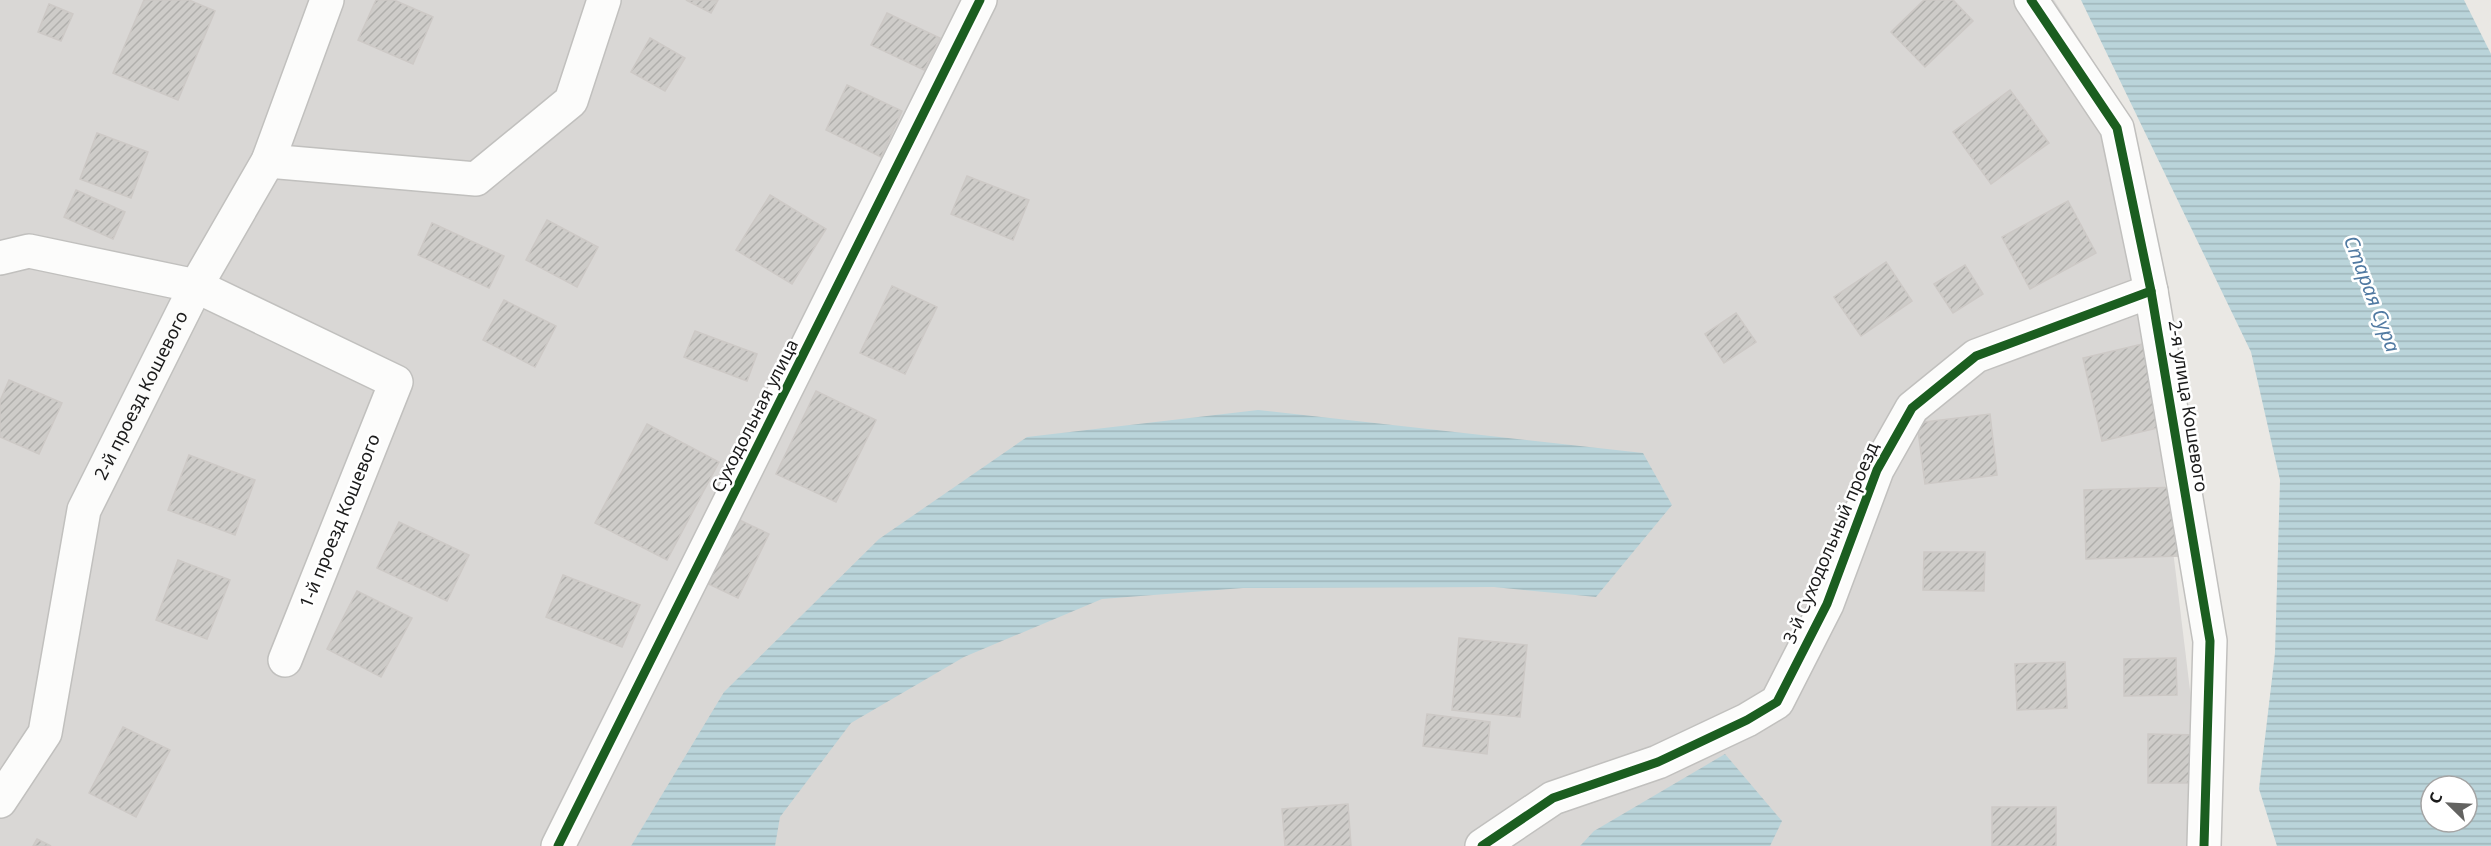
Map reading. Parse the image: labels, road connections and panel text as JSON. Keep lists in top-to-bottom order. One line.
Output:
{"streets":{"street":["2-й проезд Кошевого","2-я улица Кошевого","Суходольная улица","1-й проезд Кошевого","3-й Суходольный проезд"]},"crossings":[["2-й проезд Кошевого","1-й проезд Кошевого"],["2-я улица Кошевого","3-й Суходольный проезд"]],"water":["Старая Сура"],"north":"top left"}
